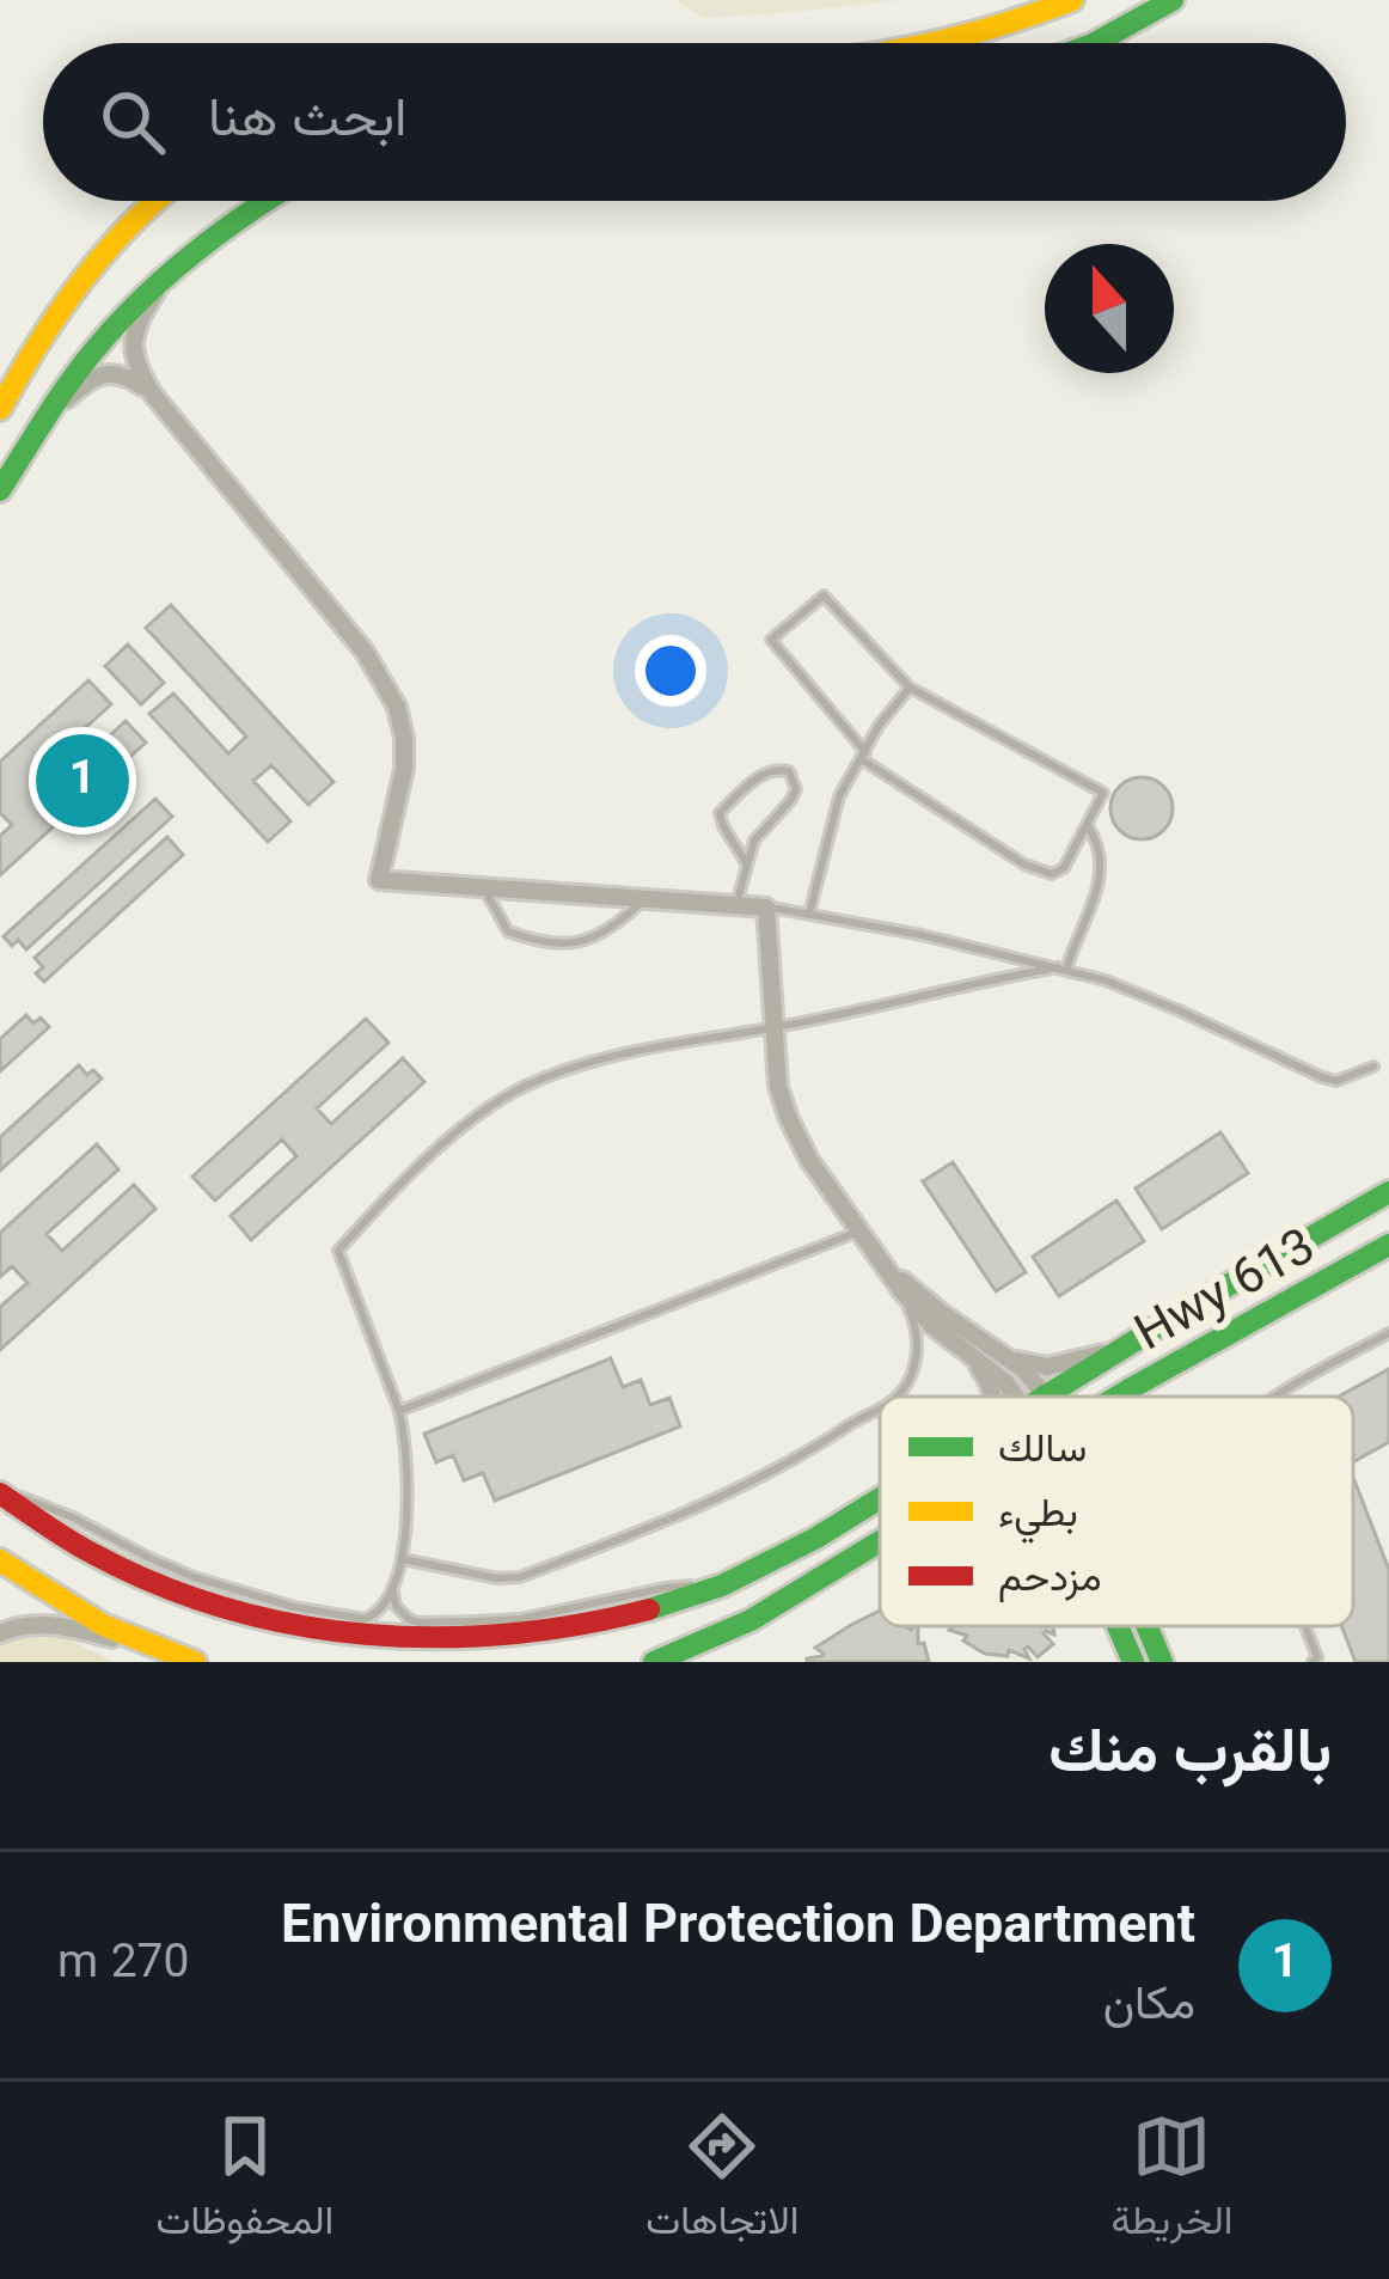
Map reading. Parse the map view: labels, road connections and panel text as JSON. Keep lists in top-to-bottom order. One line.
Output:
{"streets":{"main road":["Hwy 613"]},"legend":["سالك","بطيء","مزدحم"],"north":"top","page":{"search":"ابحث هنا","pins":"1","heading":"بالقرب منك","list":[{"mark":"1","name":"Environmental Protection Department","note":"مكان","value":"270 m"}],"nav":["الخريطة","الاتجاهات","المحفوظات"]}}
